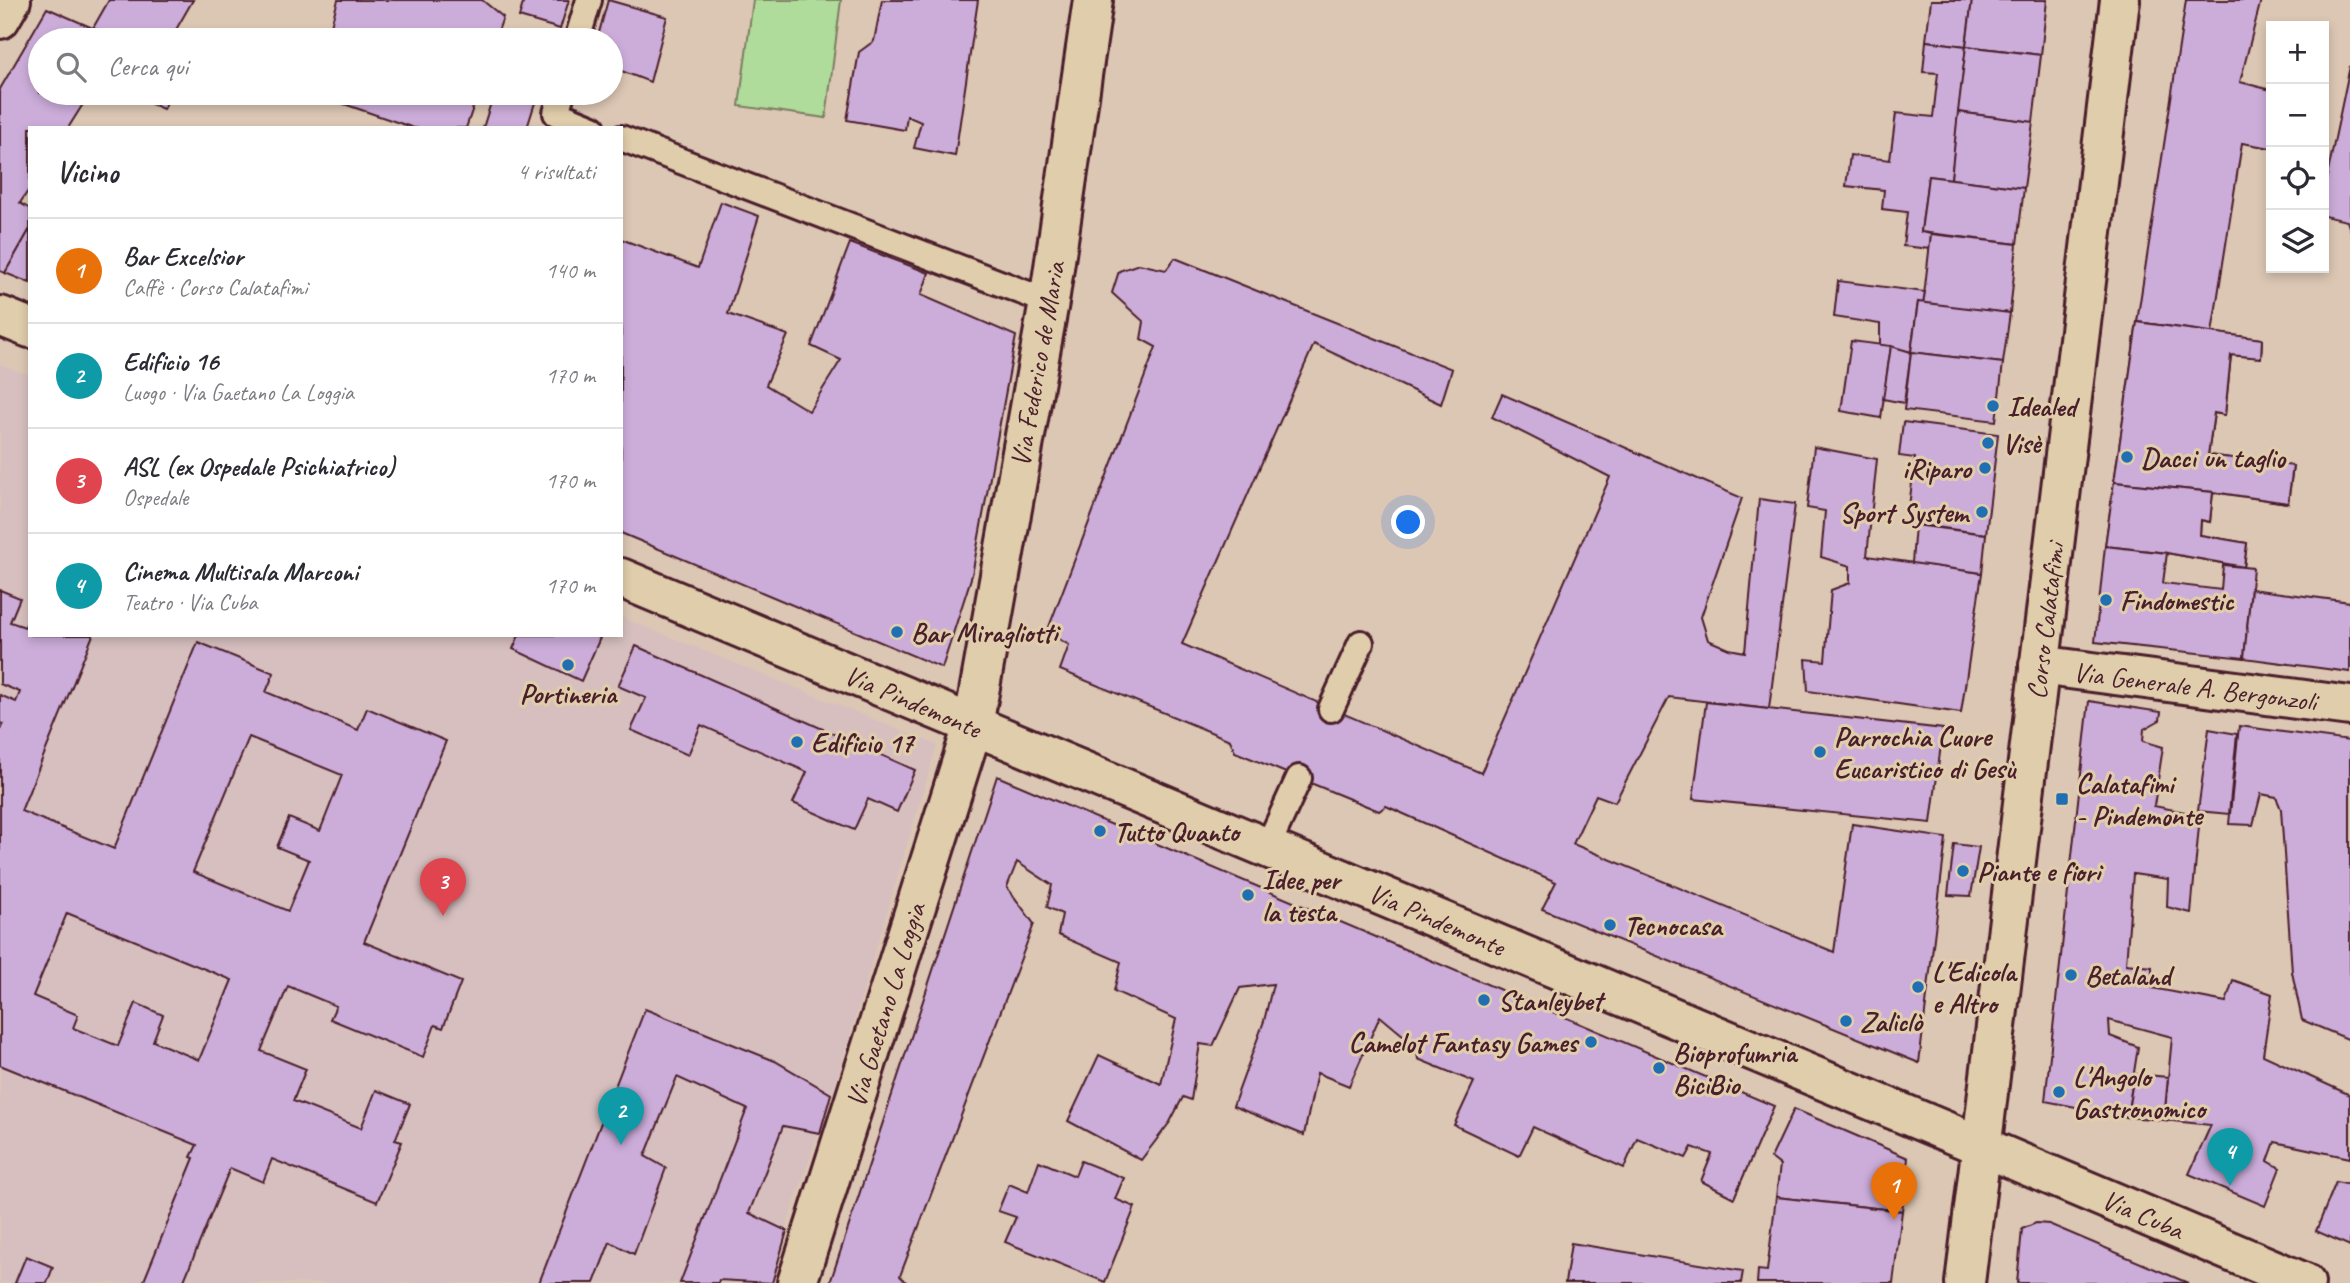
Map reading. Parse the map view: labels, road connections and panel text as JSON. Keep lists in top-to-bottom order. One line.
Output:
{"streets":{"street":["Via Federico de Maria","Corso Calatafimi","Via Generale A. Bergonzoli","Via Pindemonte","Via Gaetano La Loggia","Via Cuba"]},"crossings":[["Via Federico de Maria","Via Pindemonte"],["Via Federico de Maria","Via Gaetano La Loggia"],["Corso Calatafimi","Via Generale A. Bergonzoli"],["Corso Calatafimi","Via Pindemonte"],["Corso Calatafimi","Via Cuba"],["Via Pindemonte","Via Gaetano La Loggia"],["Via Pindemonte","Via Cuba"]],"places":{"other":["Idealed","Visè","Dacci un taglio","iRiparo","Sport System","Findomestic","Bar Miragliotti","Portineria","Edificio 17","Parrochia Cuore Eucaristico di Gesù","Tutto Quanto","Piante e fiori","Idee per la testa","Tecnocasa","Betaland","L'Edicola e Altro","Stanleybet","Zaliclò","Camelot Fantasy Games","Bioprofumria BiciBio","L'Angolo Gastronomico"],"transit":["Calatafimi - Pindemonte"]},"page":{"map_buttons":["+","−"],"search":"Cerca qui","heading":["Vicino","4 risultati"],"list":[{"mark":"1","name":"Bar Excelsior","note":"Caffè · Corso Calatafimi","value":"140 m"},{"mark":"2","name":"Edificio 16","note":"Luogo · Via Gaetano La Loggia","value":"170 m"},{"mark":"3","name":"ASL (ex Ospedale Psichiatrico)","note":"Ospedale","value":"170 m"},{"mark":"4","name":"Cinema Multisala Marconi","note":"Teatro · Via Cuba","value":"170 m"}],"pins":["3","2","4","1"]}}
